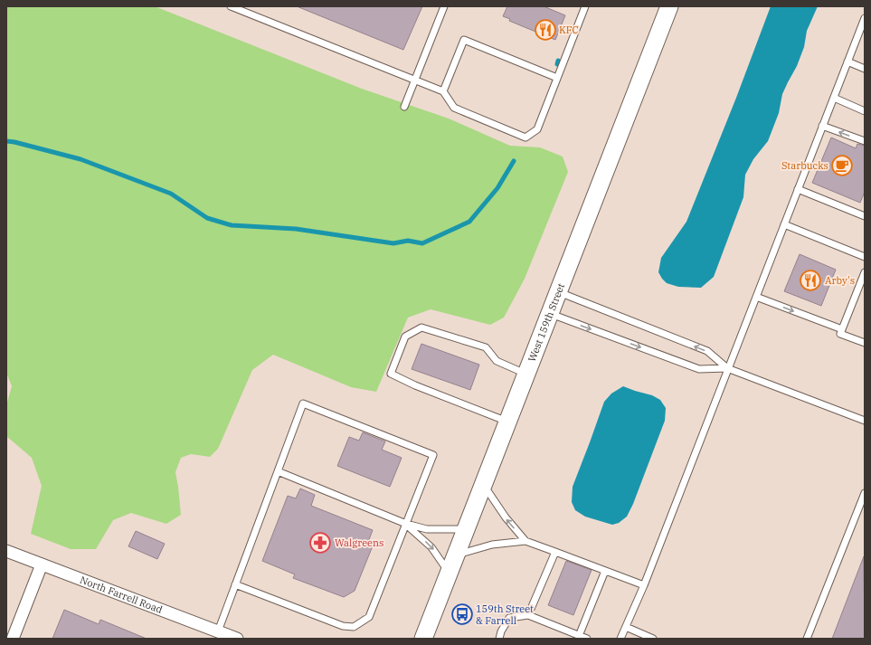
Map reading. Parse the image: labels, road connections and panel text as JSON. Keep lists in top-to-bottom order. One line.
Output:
{"streets":{"main road":["West 159th Street"],"street":["North Farrell Road"]},"places":{"restaurant":["KFC","Arby's"],"cafe":["Starbucks"],"pharmacy":["Walgreens"],"bus stop":["159th Street & Farrell"]}}
